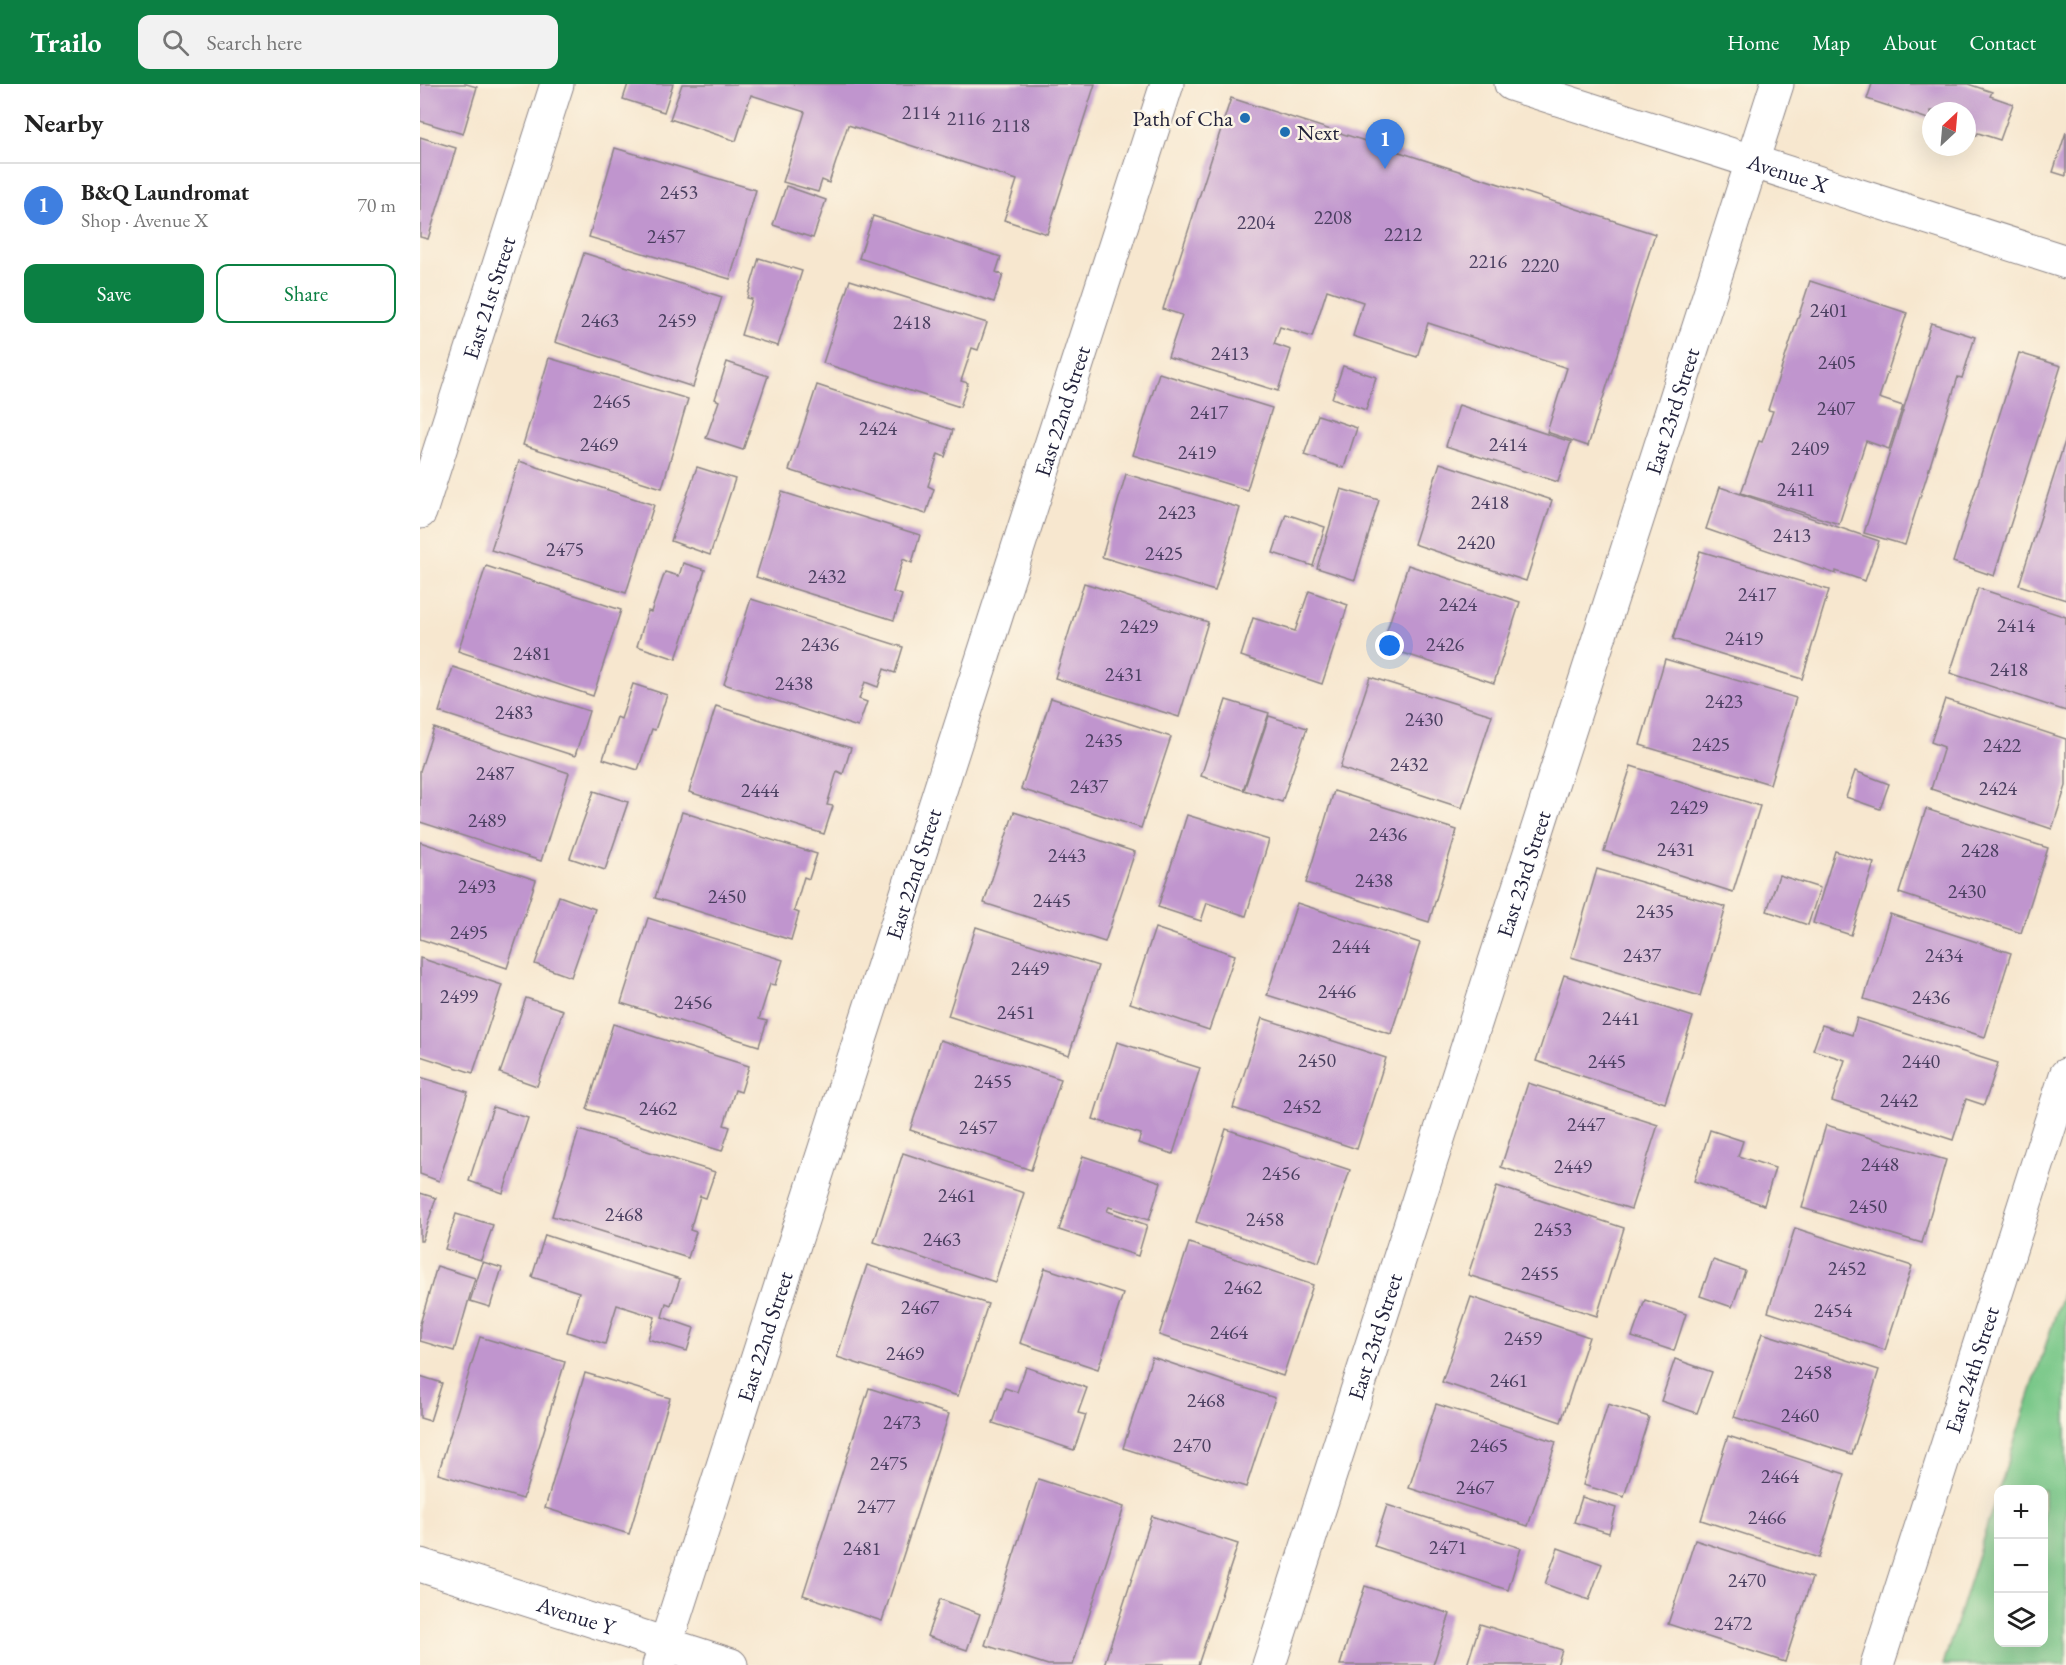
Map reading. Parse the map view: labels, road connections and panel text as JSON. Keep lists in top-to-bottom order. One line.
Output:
{"streets":{"street":["Avenue X","East 21st Street","East 22nd Street","East 23rd Street","East 24th Street","Avenue Y"]},"crossings":[["Avenue X","East 23rd Street"],["East 22nd Street","Avenue Y"]],"places":["Path of Cha","Next"],"house_numbers":["2114","2116","2118","2453","2208","2204","2212","2457","2216","2220","2401","2463","2459","2418","2413","2405","2465","2407","2417","2424","2469","2414","2409","2419","2411","2418","2423","2413","2420","2475","2425","2432","2417","2424","2414","2429","2419","2436","2426","2481","2418","2431","2438","2423","2483","2430","2435","2425","2422","2432","2487","2437","2424","2444","2429","2489","2436","2431","2428","2443","2438","2493","2430","2450","2445","2435","2495","2444","2437","2434","2449","2446","2499","2436","2456","2451","2441","2450","2445","2440","2455","2442","2452","2462","2447","2457","2448","2449","2456","2461","2450","2468","2458","2453","2463","2452","2455","2462","2467","2454","2464","2459","2469","2458","2461","2468","2460","2473","2470","2465","2475","2464","2467","2477","2466","2471","2481","2470","2472"],"north":"top right","page":{"header":"Trailo","search":"Search here","nav":["Home","Map","About","Contact"],"heading":"Nearby","pins":"1","list":[{"mark":"1","name":"B&Q Laundromat","note":"Shop · Avenue X","value":"70 m"}],"buttons":["Save","Share"],"map_buttons":["+","−"]}}
